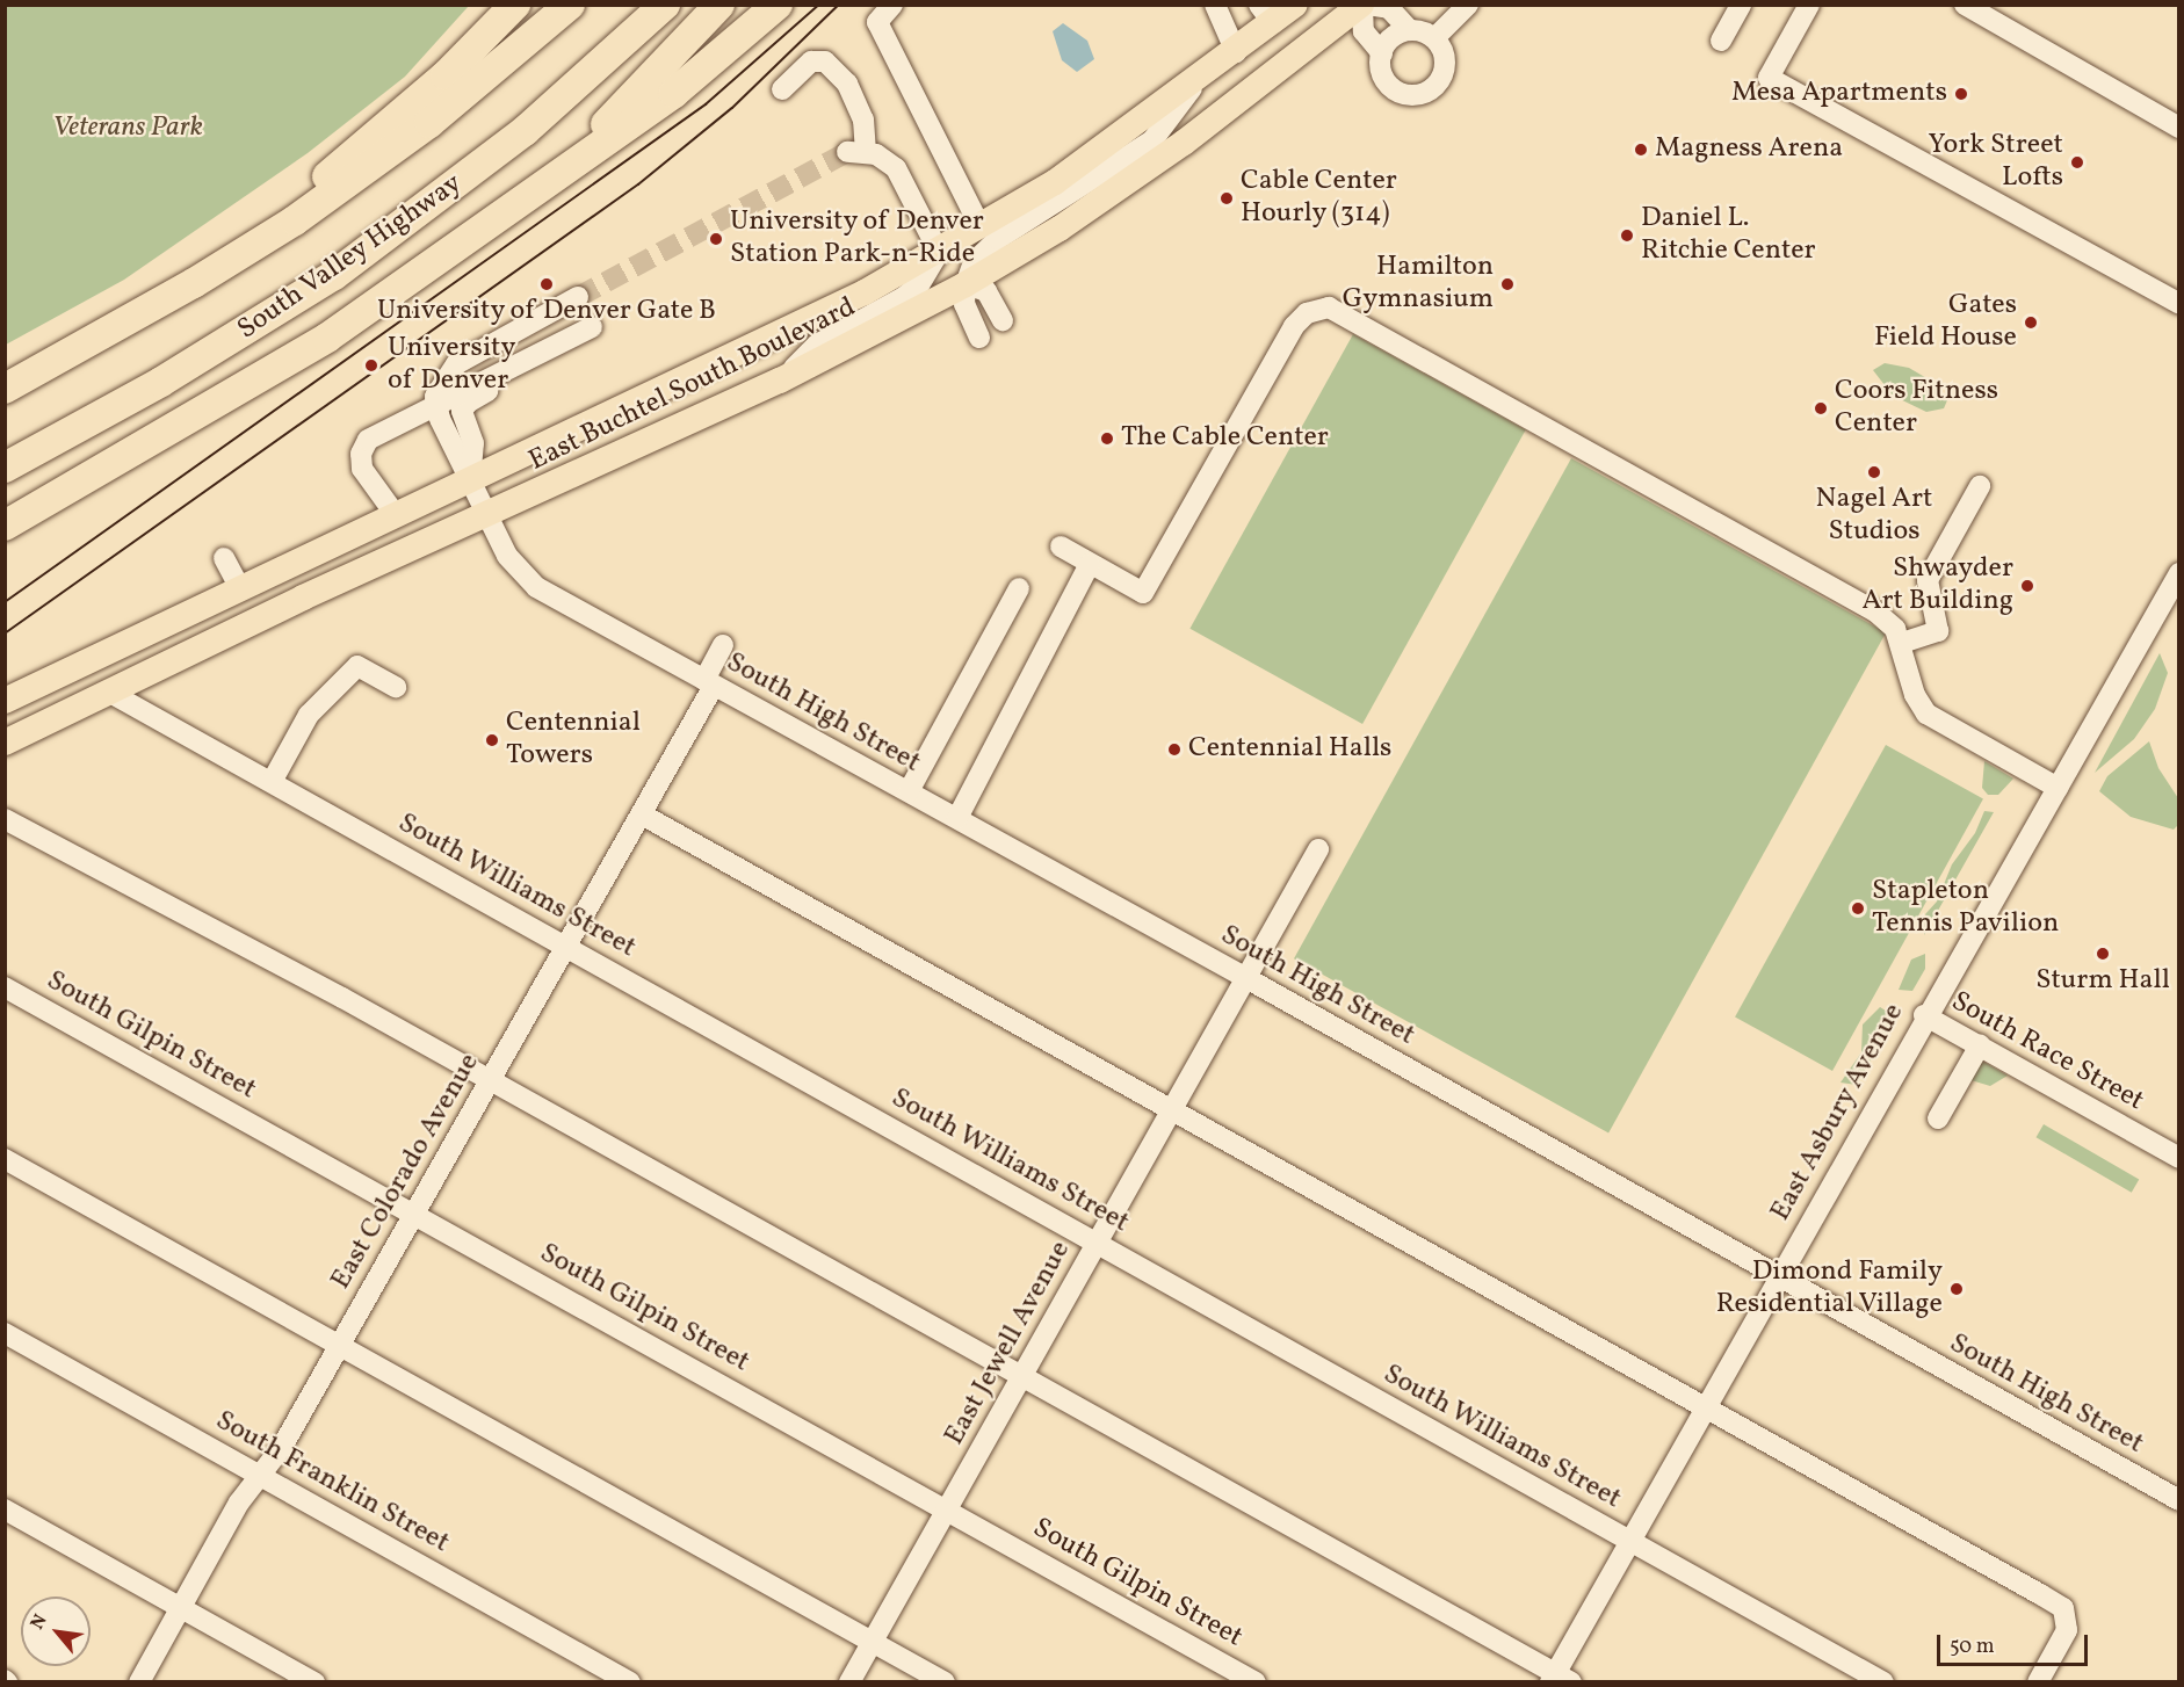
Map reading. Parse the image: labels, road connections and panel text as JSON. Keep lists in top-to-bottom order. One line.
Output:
{"streets":{"highway":["South Valley Highway"],"main road":["East Buchtel South Boulevard"],"street":["South High Street","South Williams Street","South Gilpin Street","South Race Street","East Asbury Avenue","East Colorado Avenue","East Jewell Avenue","South Franklin Street"]},"crossings":[["East Buchtel South Boulevard","South High Street"],["East Buchtel South Boulevard","South Williams Street"],["South High Street","East Asbury Avenue"],["South High Street","East Colorado Avenue"],["South High Street","East Jewell Avenue"],["South Williams Street","East Asbury Avenue"],["South Williams Street","East Colorado Avenue"],["South Williams Street","East Jewell Avenue"],["South Gilpin Street","East Colorado Avenue"],["South Gilpin Street","East Jewell Avenue"],["South Race Street","East Asbury Avenue"],["East Colorado Avenue","South Franklin Street"]],"parks":["Veterans Park"],"places":["Mesa Apartments","Magness Arena","York Street Lofts","Cable Center Hourly (314)","Daniel L. Ritchie Center","University of Denver Station Park-n-Ride","University of Denver Gate B","Hamilton Gymnasium","Gates Field House","University of Denver","Coors Fitness Center","The Cable Center","Nagel Art Studios","Shwayder Art Building","Centennial Towers","Centennial Halls","Stapleton Tennis Pavilion","Sturm Hall","Dimond Family Residential Village"],"scale_bar":"50 m","north":"top left"}
